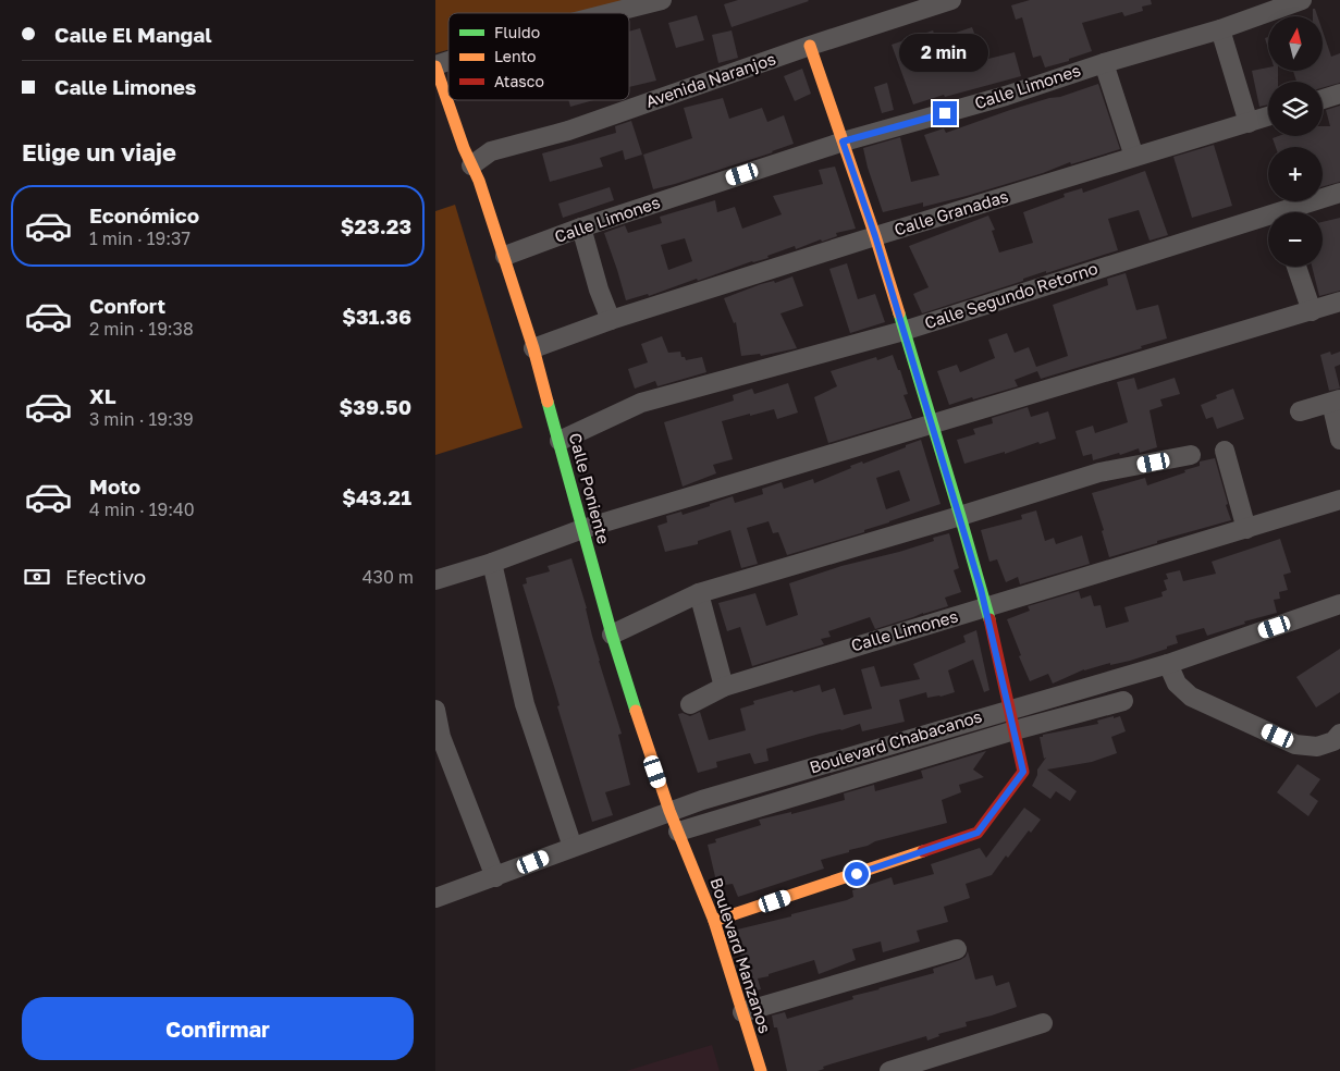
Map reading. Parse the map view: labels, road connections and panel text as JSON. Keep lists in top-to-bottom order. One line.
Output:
{"streets":{"street":["Avenida Naranjos","Calle Limones","Calle Granadas","Calle Segundo Retorno","Calle Poniente","Boulevard Chabacanos","Boulevard Manzanos"]},"crossings":[["Avenida Naranjos","Calle Poniente"],["Calle Limones","Calle Poniente"],["Calle Granadas","Calle Poniente"],["Calle Segundo Retorno","Calle Poniente"],["Calle Poniente","Boulevard Chabacanos"],["Calle Poniente","Boulevard Manzanos"],["Boulevard Chabacanos","Boulevard Manzanos"]],"legend":["Fluido","Lento","Atasco"],"north":"top","page":{"banner":["Calle El Mangal","Calle Limones"],"map_buttons":["+","−"],"bubble":"2 min","heading":"Elige un viaje","list":[{"name":"Económico","note":"1 min · 19:37","value":"$23.23"},{"name":"Confort","note":"2 min · 19:38","value":"$31.36"},{"name":"XL","note":"3 min · 19:39","value":"$39.50"},{"name":"Moto","note":"4 min · 19:40","value":"$43.21"}],"pay":["Efectivo","430 m"],"buttons":"Confirmar"}}
